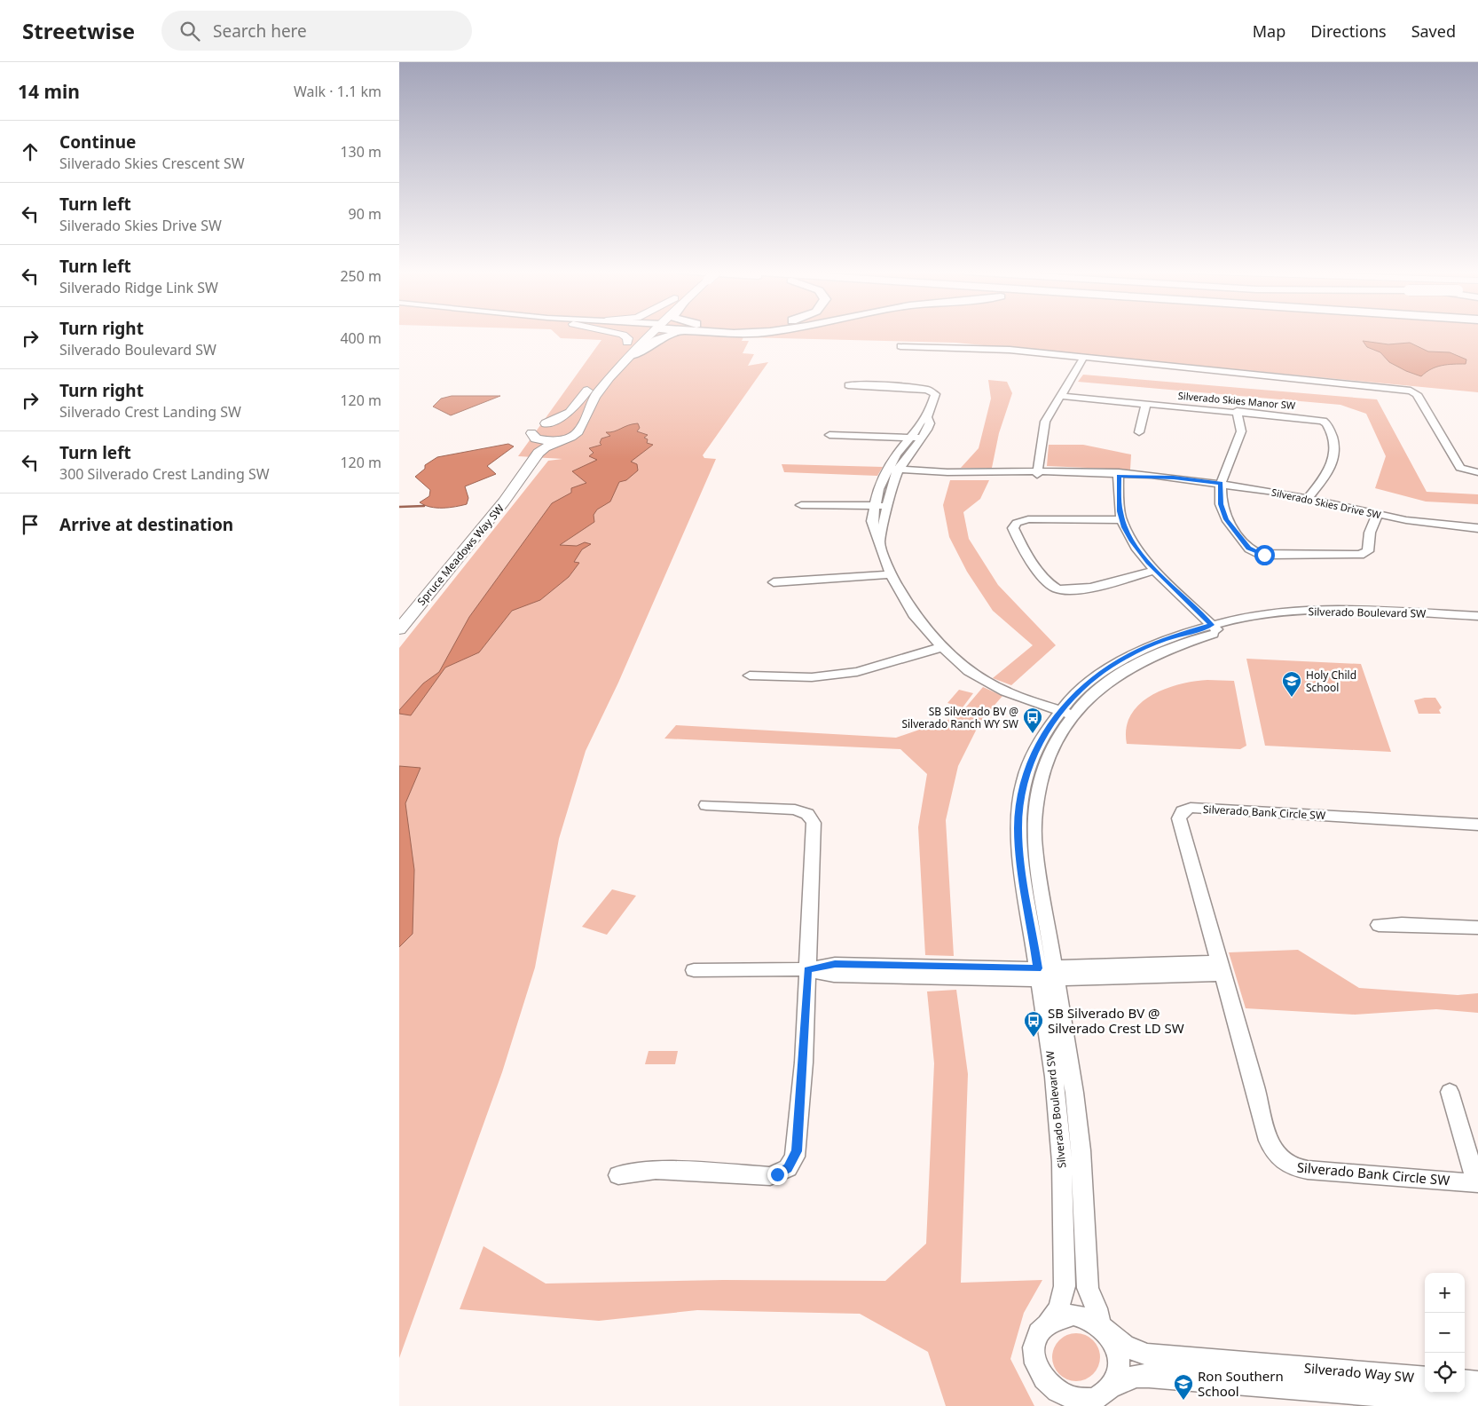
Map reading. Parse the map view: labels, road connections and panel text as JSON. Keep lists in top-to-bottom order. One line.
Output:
{"streets":{"main road":["Spruce Meadows Way SW"],"street":["Silverado Skies Manor SW","Silverado Skies Drive SW","Silverado Boulevard SW","Silverado Bank Circle SW","Silverado Way SW"]},"crossings":[["Silverado Skies Manor SW","Silverado Skies Drive SW"],["Silverado Boulevard SW","Silverado Way SW"]],"places":{"school or university":["Holy Child School","Ron Southern School"],"bus stop":["SB Silverado BV @ Silverado Ranch WY SW","SB Silverado BV @ Silverado Crest LD SW"]},"page":{"header":"Streetwise","search":"Search here","nav":["Map","Directions","Saved"],"heading":["14 min","Walk · 1.1 km"],"list":[["Continue","Silverado Skies Crescent SW","130 m"],["Turn left","Silverado Skies Drive SW","90 m"],["Turn left","Silverado Ridge Link SW","250 m"],["Turn right","Silverado Boulevard SW","400 m"],["Turn right","Silverado Crest Landing SW","120 m"],["Turn left","300 Silverado Crest Landing SW","120 m"],"Arrive at destination"],"map_buttons":["+","−"]}}
